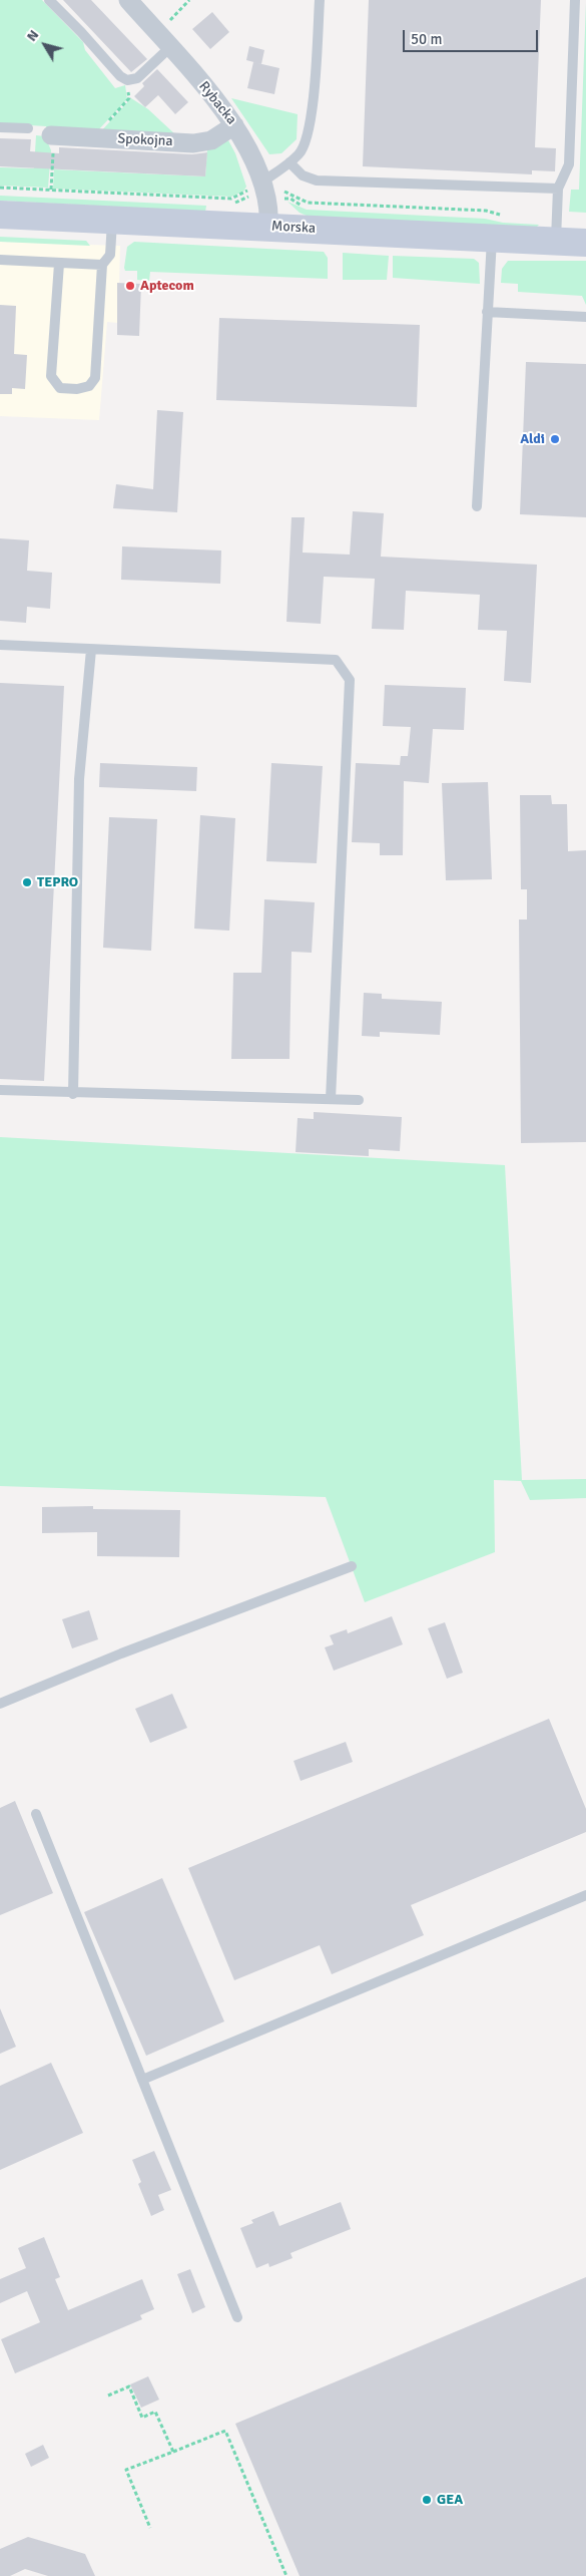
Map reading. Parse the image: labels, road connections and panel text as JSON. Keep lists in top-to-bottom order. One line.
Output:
{"streets":{"street":["Rybacka","Spokojna","Morska"]},"crossings":[["Rybacka","Spokojna"],["Rybacka","Morska"]],"places":["Aptecom","Aldi","TEPRO","GEA"],"scale_bar":"50 m","north":"top left"}
